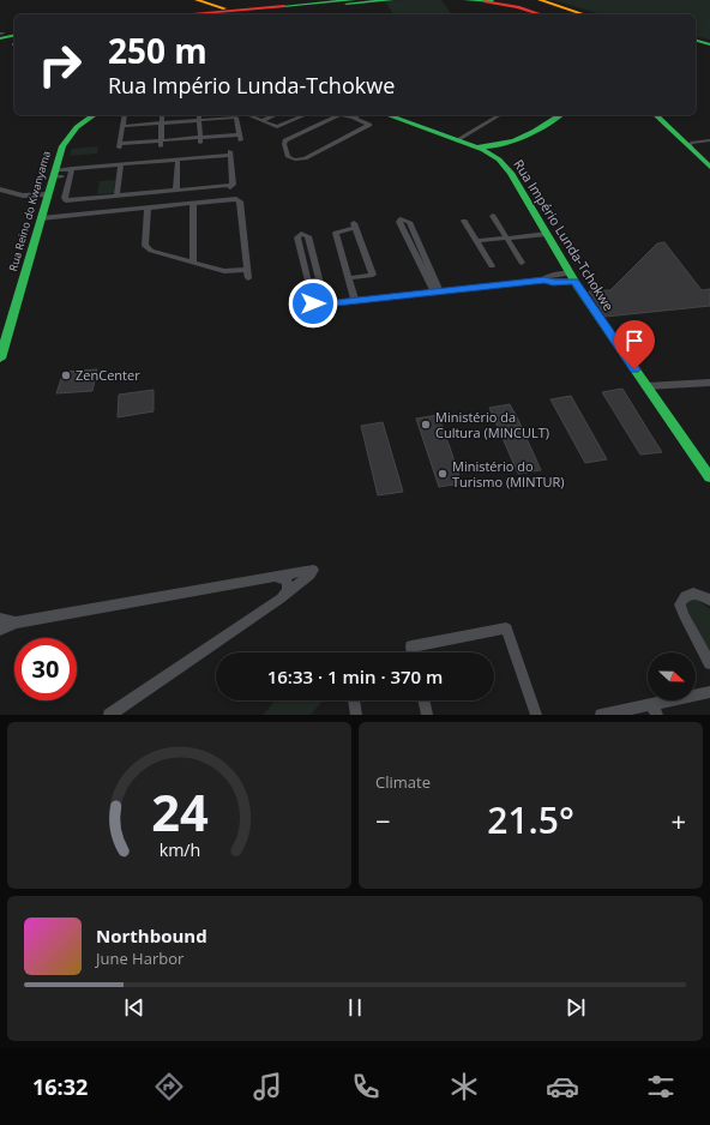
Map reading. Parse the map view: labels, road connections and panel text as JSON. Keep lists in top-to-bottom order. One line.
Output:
{"streets":{"street":["Rua Reino do Kwanyama","Rua Império Lunda-Tchokwe"]},"places":["ZenCenter","Ministério da Cultura (MINCULT)","Ministério do Turismo (MINTUR)"],"north":"right","page":{"turn":["250 m","Rua Império Lunda-Tchokwe"],"limit":"30","trip":"16:33 · 1 min · 370 m","tile":"Climate","heat":["−","21.5°","+"],"song":["Northbound","June Harbor"],"tabs":"16:32","gauge":["24","km/h"]}}
